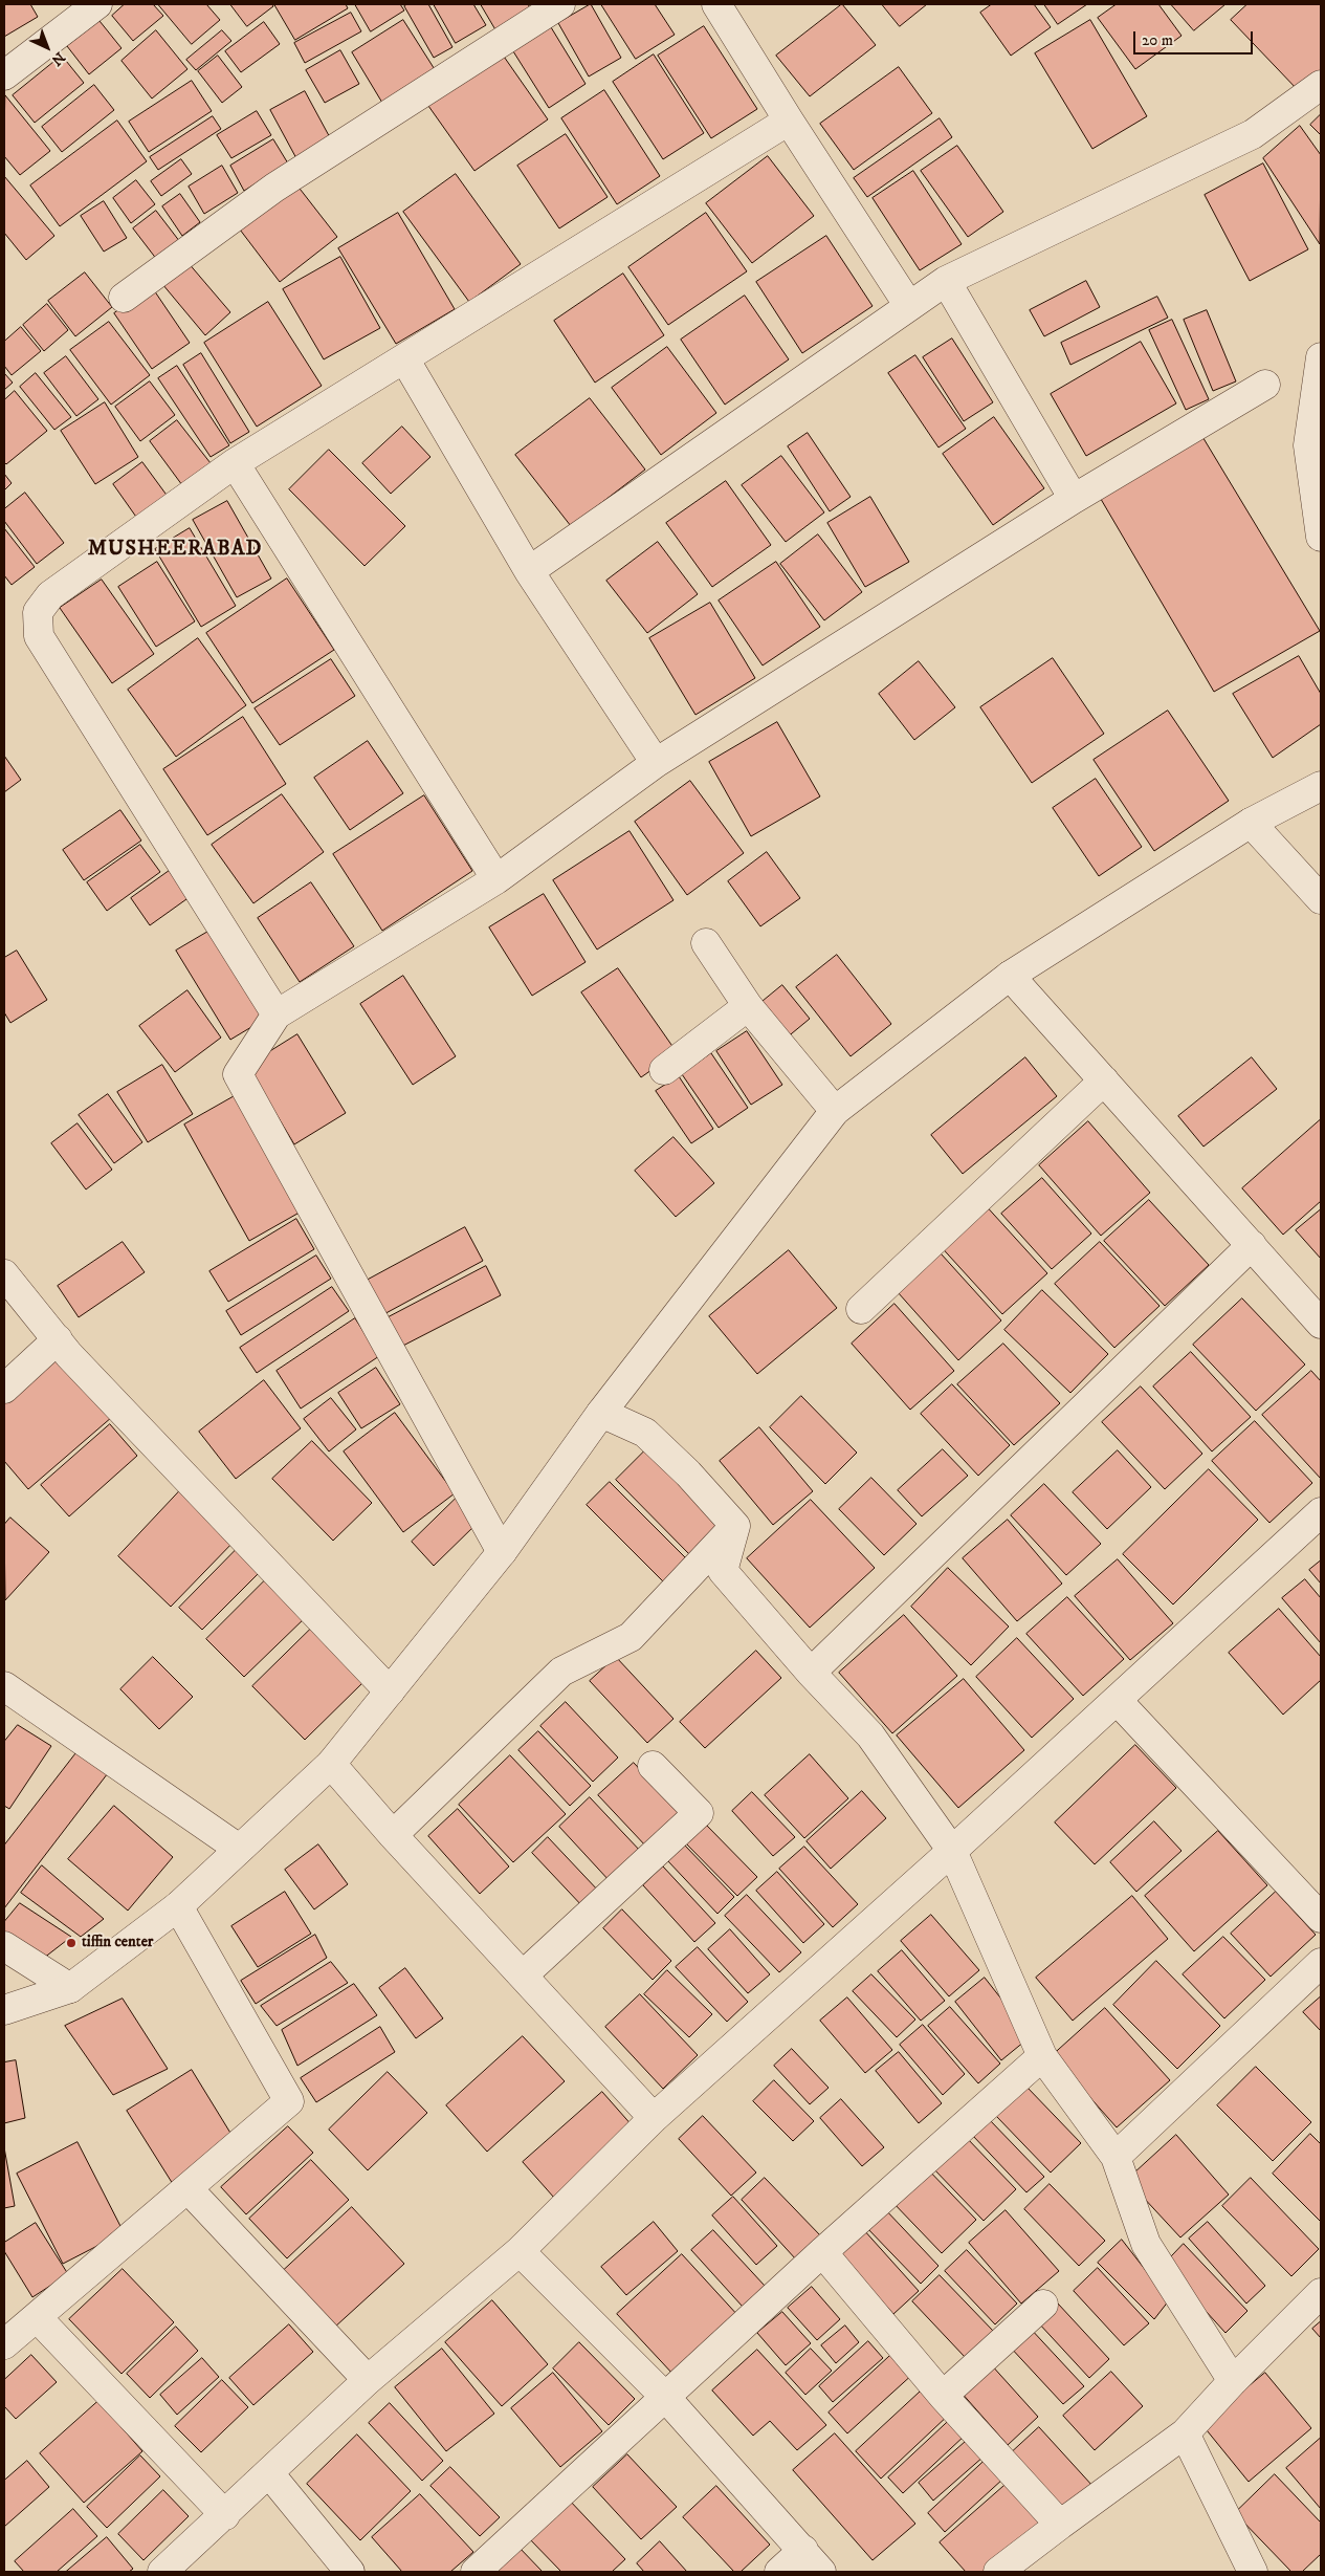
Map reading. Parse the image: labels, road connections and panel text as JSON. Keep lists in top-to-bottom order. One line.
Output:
{"districts":["MUSHEERABAD"],"places":["tiffin center"],"scale_bar":"20 m","north":"bottom right"}
